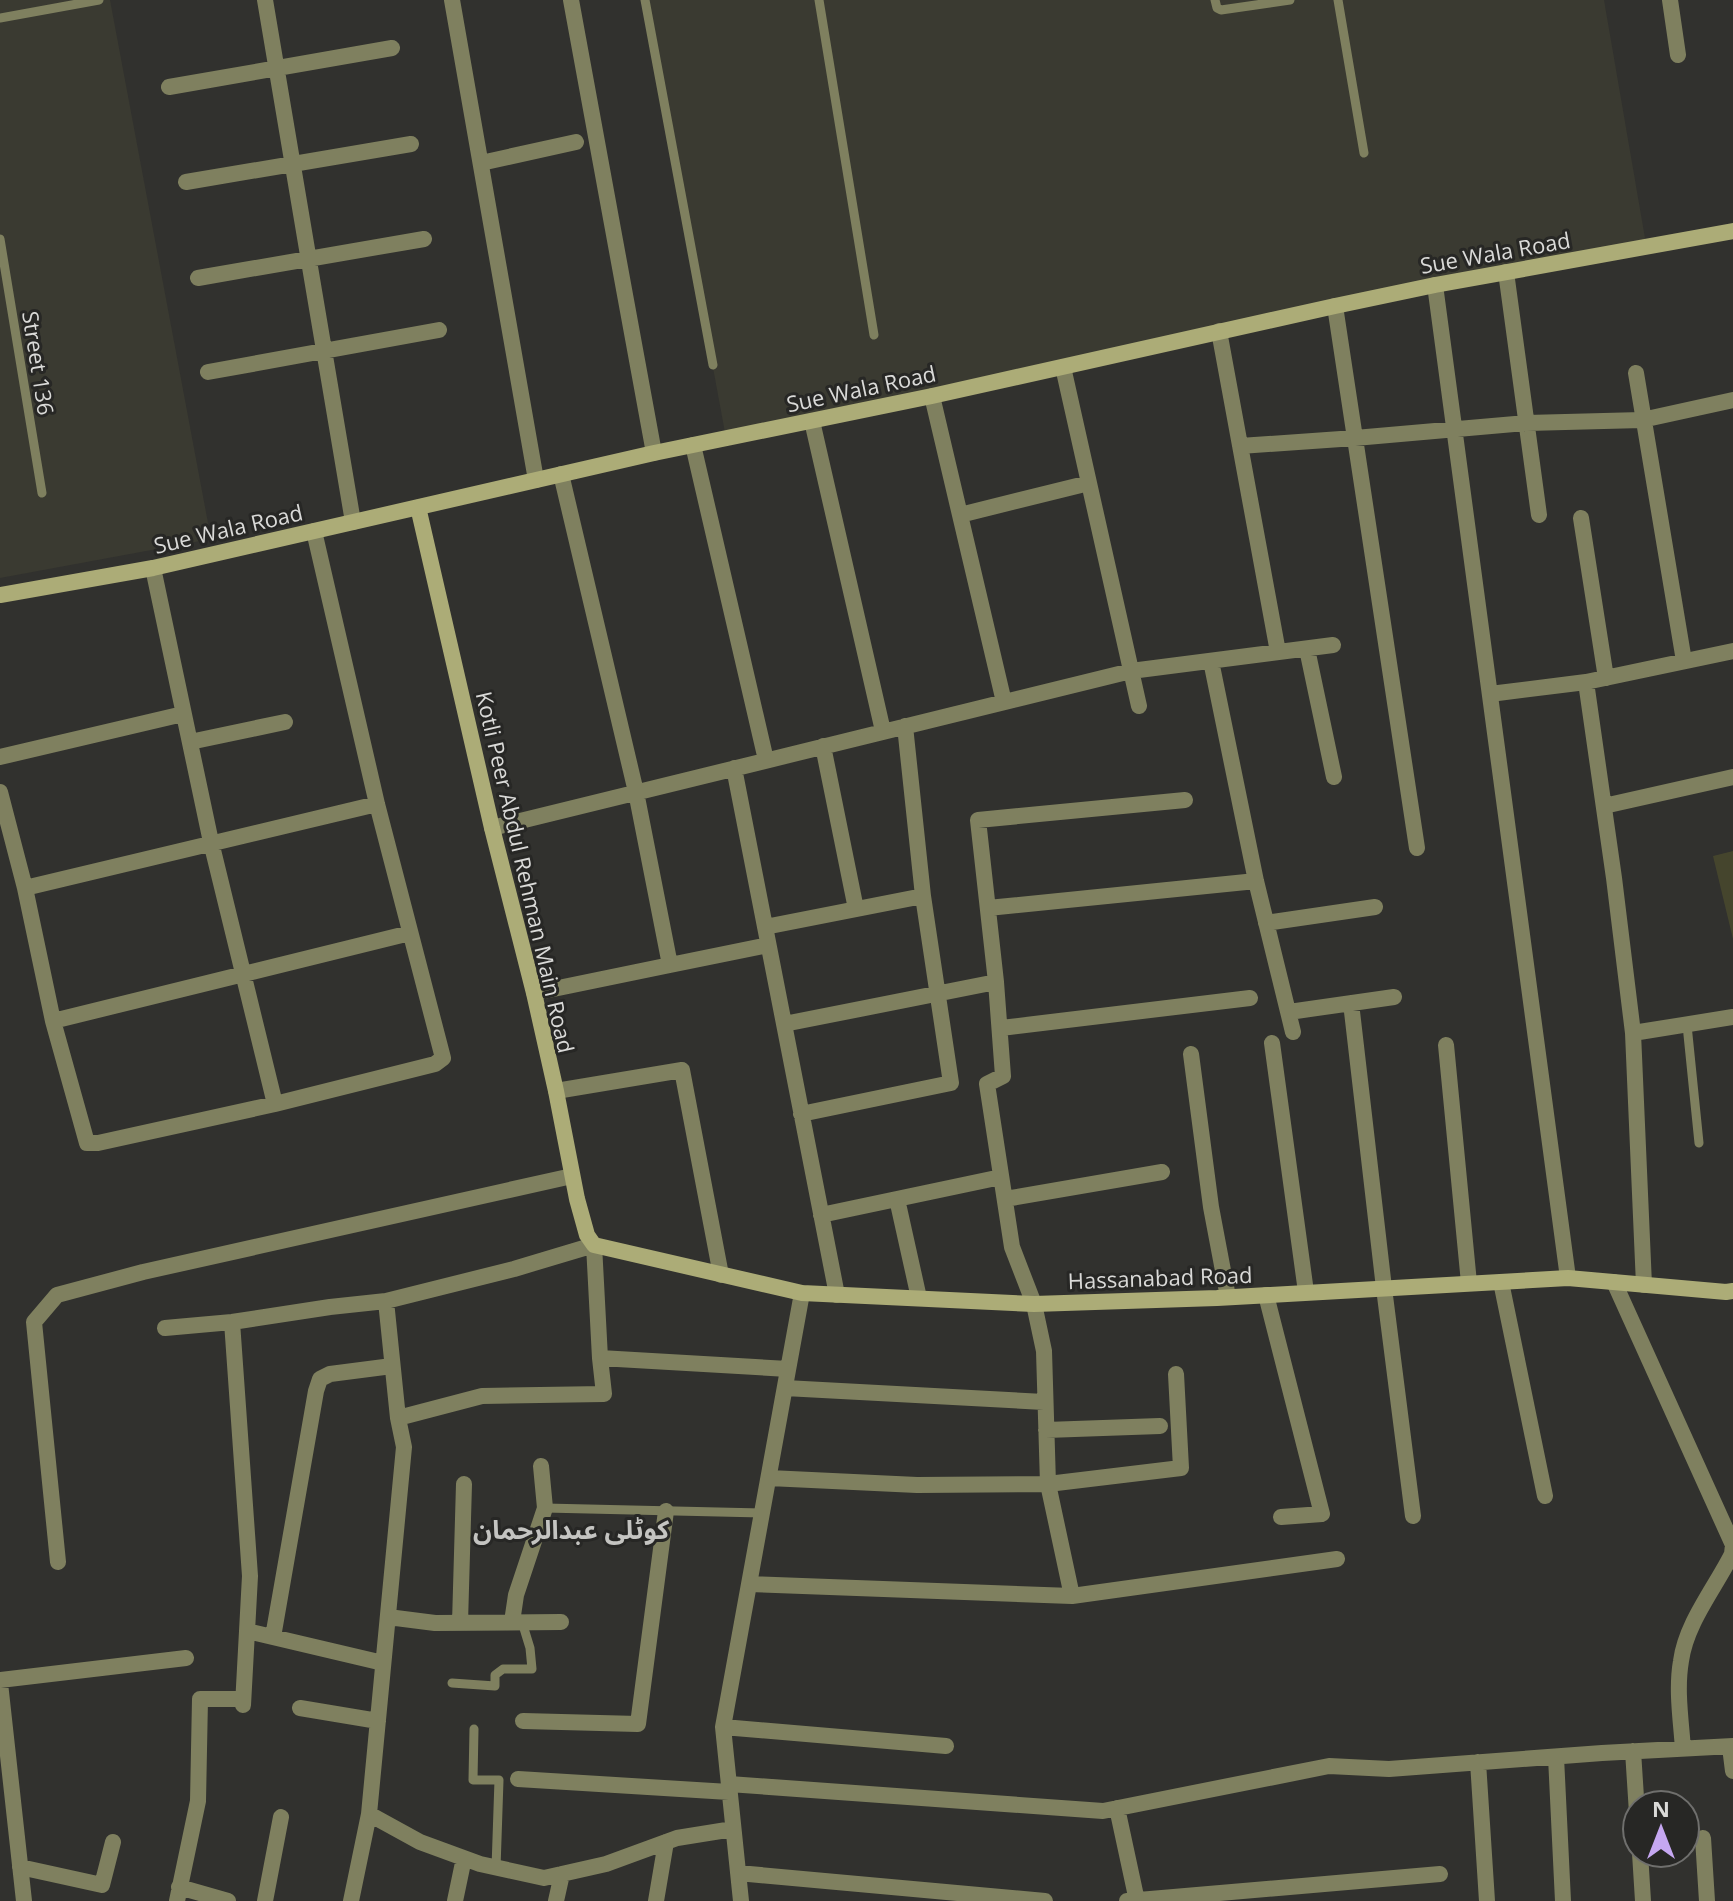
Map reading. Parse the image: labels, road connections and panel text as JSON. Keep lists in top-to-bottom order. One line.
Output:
{"streets":{"street":["Sue Wala Road","Kotli Peer Abdul Rehman Main Road","Hassanabad Road"],"lane":["Street 136"]},"crossings":[["Sue Wala Road","Kotli Peer Abdul Rehman Main Road"],["Kotli Peer Abdul Rehman Main Road","Hassanabad Road"]],"districts":["کوٹلی عبدالرحمان"],"north":"top"}
